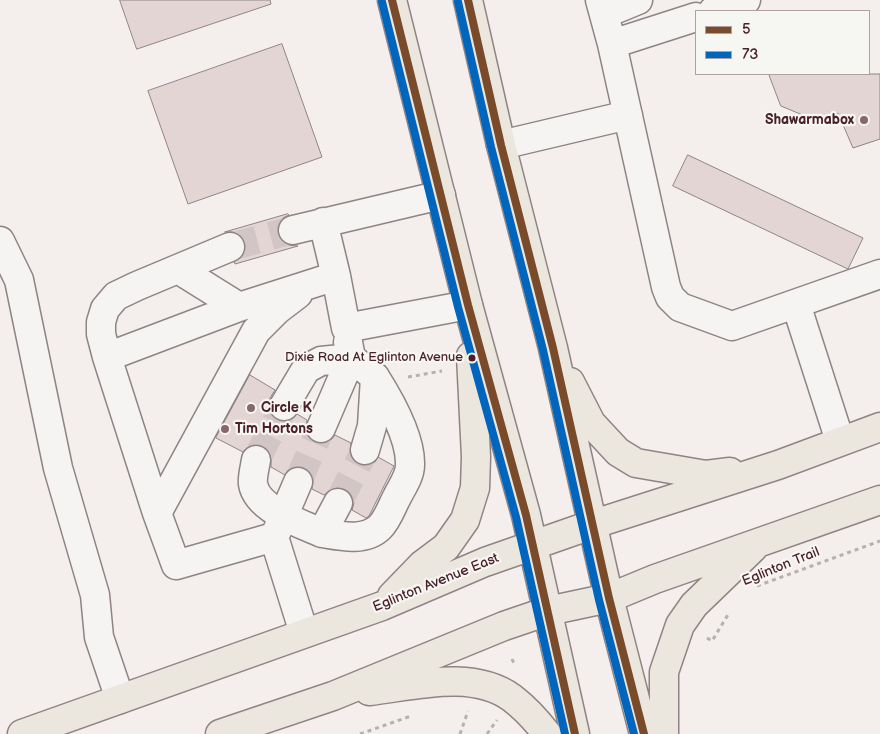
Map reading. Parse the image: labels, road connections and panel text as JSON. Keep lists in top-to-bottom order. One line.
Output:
{"streets":{"main road":["Eglinton Avenue East"],"path":["Eglinton Trail"]},"places":["Shawarmabox","Dixie Road At Eglinton Avenue","Circle K","Tim Hortons"],"lines":["transit line 5","transit line 73"],"legend":["5","73"]}
